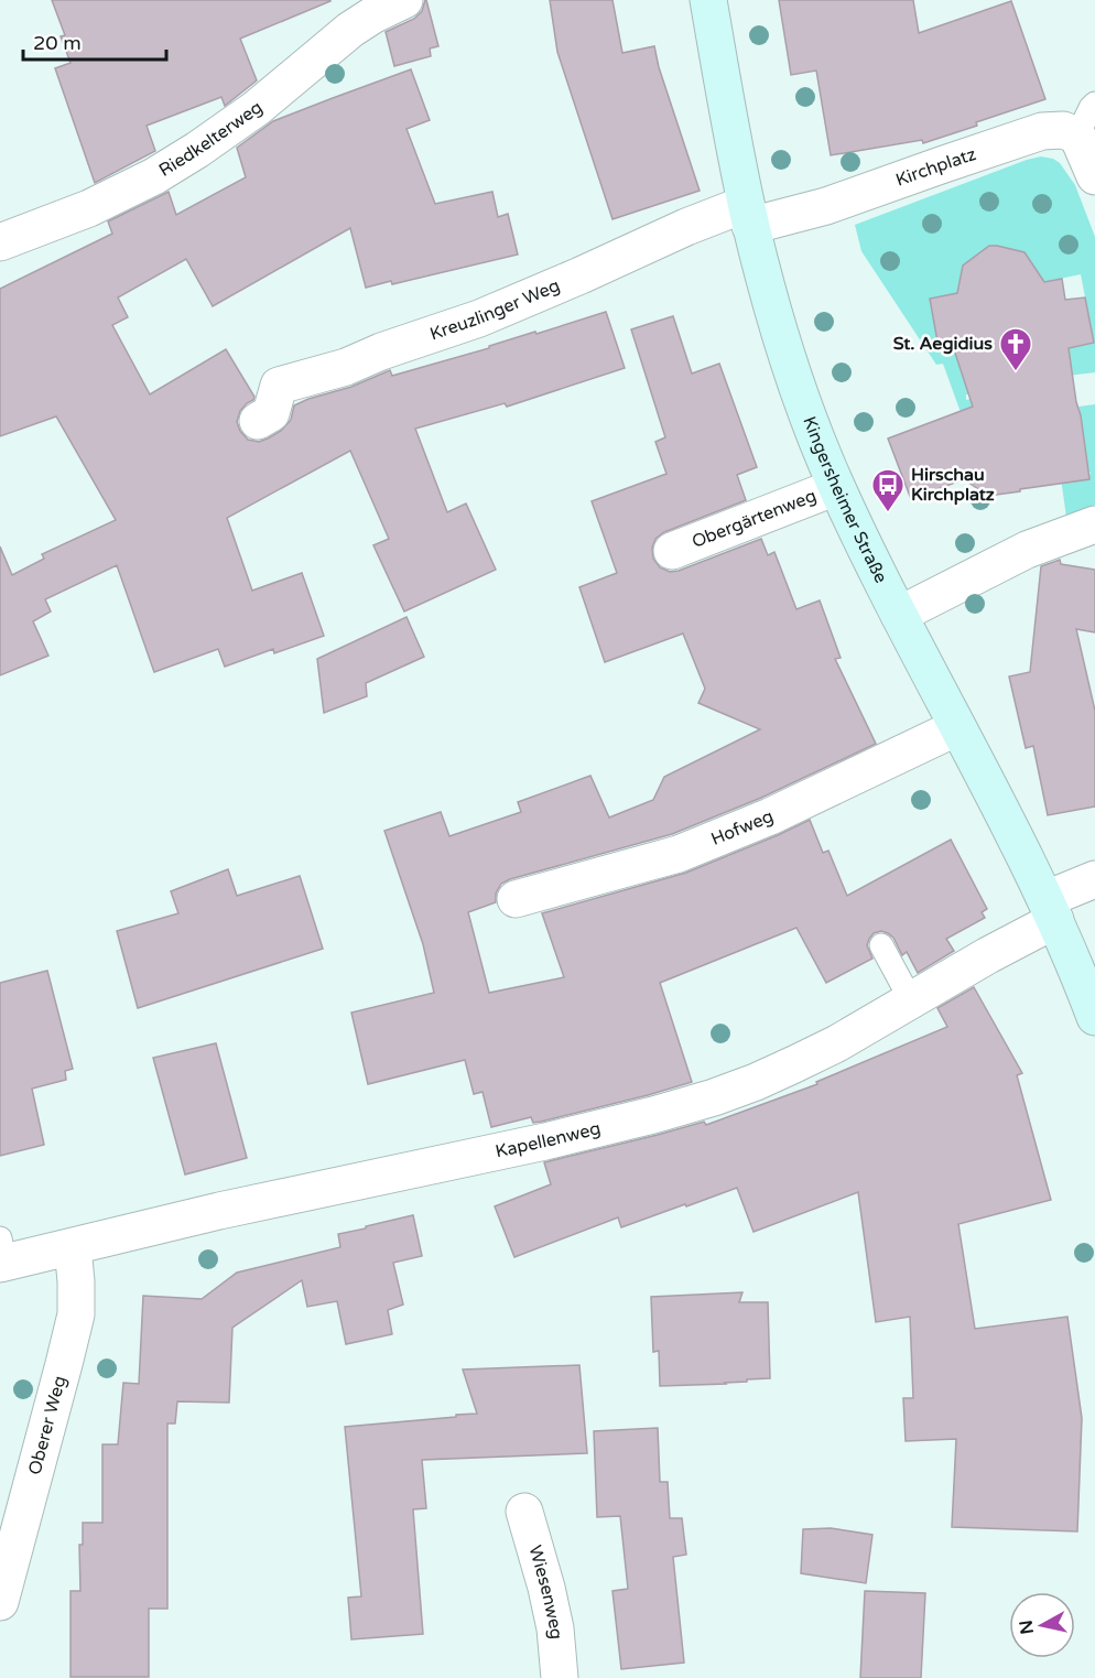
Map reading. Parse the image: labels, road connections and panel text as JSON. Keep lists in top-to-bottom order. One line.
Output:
{"streets":{"main road":["Kingersheimer Straße"],"street":["Riedkelterweg","Kirchplatz","Kreuzlinger Weg","Obergärtenweg","Hofweg","Kapellenweg","Oberer Weg","Wiesenweg"]},"crossings":[["Kirchplatz","Kreuzlinger Weg"],["Kirchplatz","Kingersheimer Straße"],["Kreuzlinger Weg","Kingersheimer Straße"],["Kingersheimer Straße","Obergärtenweg"],["Kingersheimer Straße","Hofweg"],["Kingersheimer Straße","Kapellenweg"],["Kapellenweg","Oberer Weg"]],"places":{"church":["St. Aegidius"],"bus stop":["Hirschau Kirchplatz"]},"scale_bar":"20 m","north":"left"}
